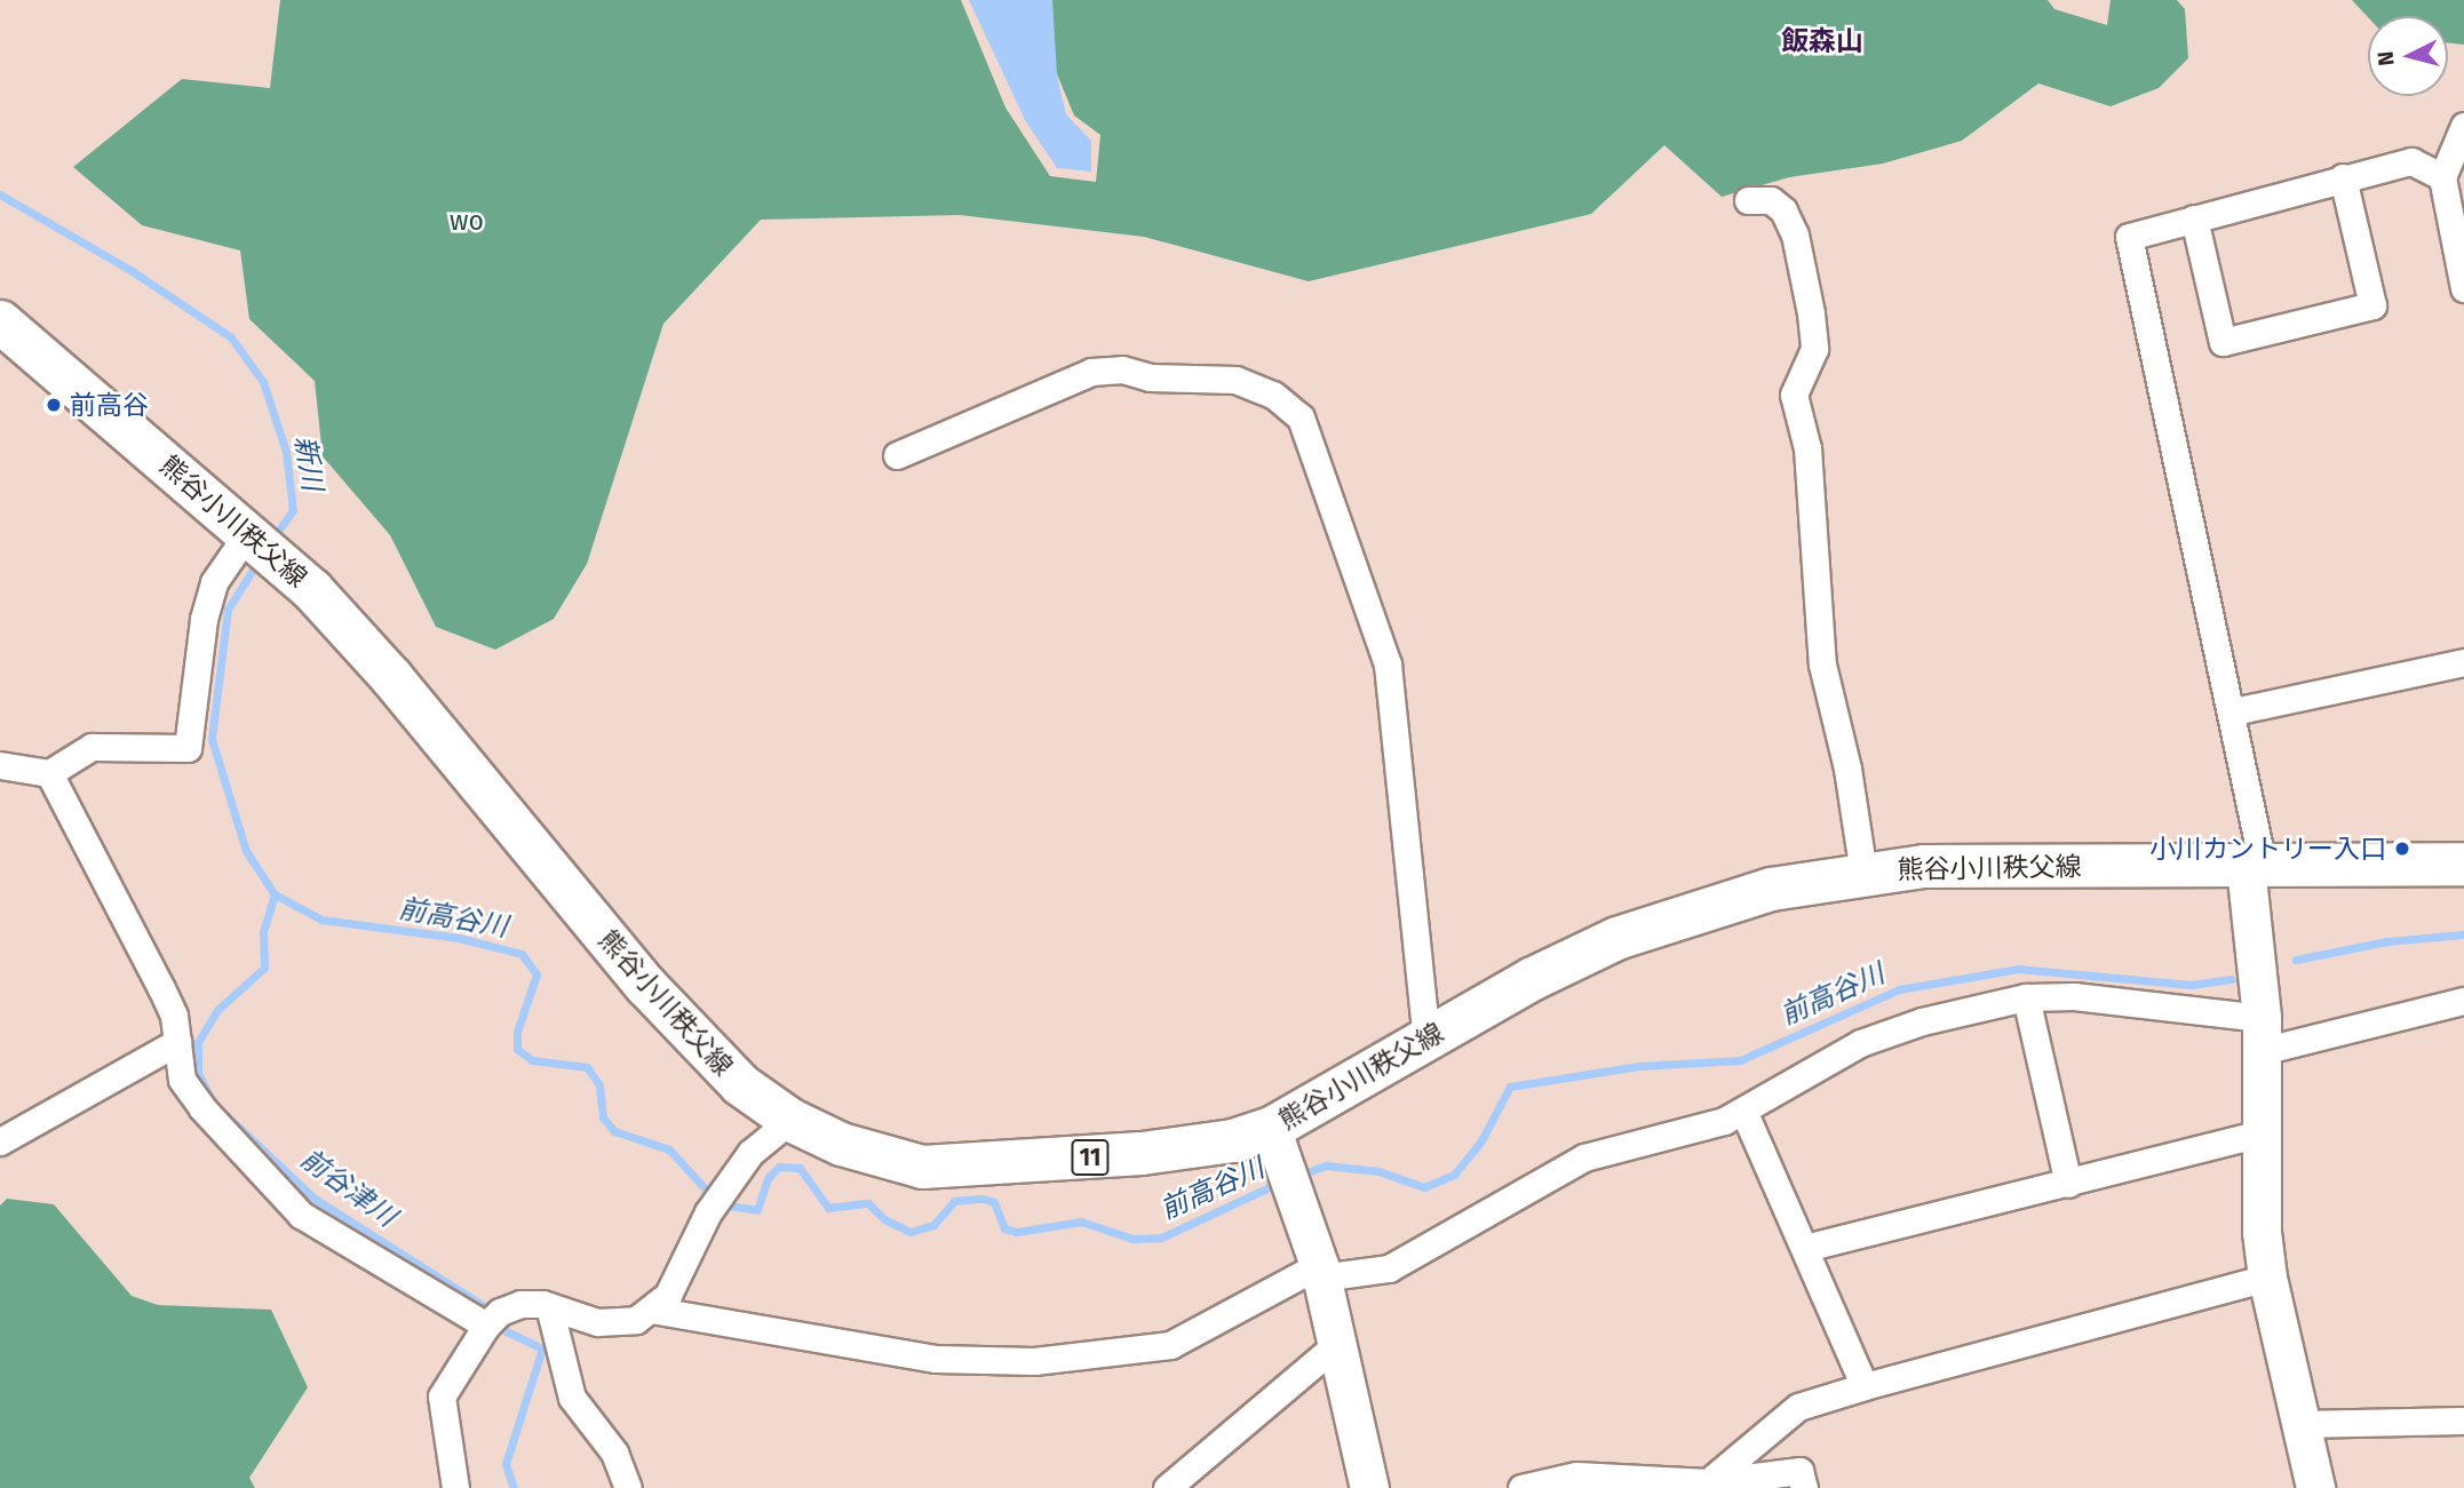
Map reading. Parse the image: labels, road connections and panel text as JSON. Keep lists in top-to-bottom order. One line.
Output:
{"streets":{"main road":["熊谷小川秩父線","11"]},"districts":["飯森山"],"water":["新川","前高谷川","前谷津川"],"parks":["wo"],"places":["前高谷","小川カントリー入口"],"north":"left"}
